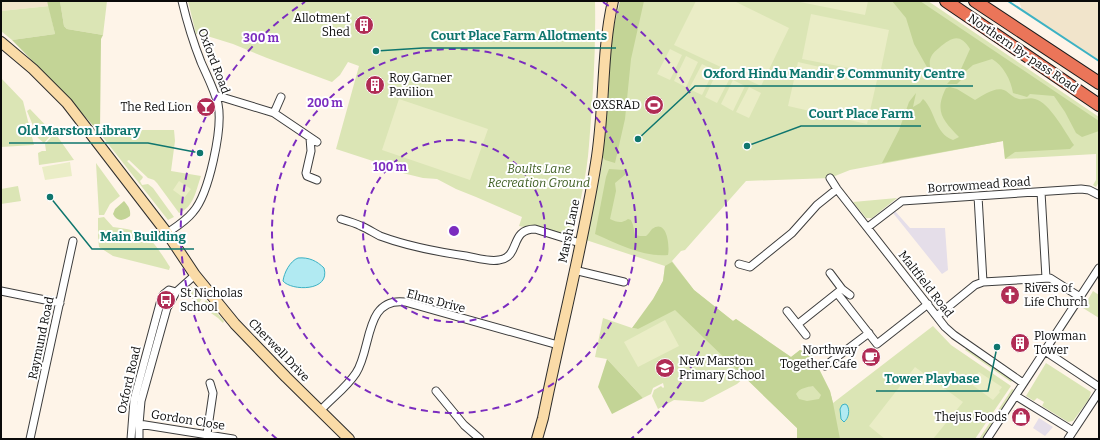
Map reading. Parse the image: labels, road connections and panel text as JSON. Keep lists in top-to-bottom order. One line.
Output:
{"streets":{"highway":["Northern By-pass Road"],"main road":["Marsh Lane","Cherwell Drive"],"street":["Oxford Road","Borrowmead Road","Maltfield Road","Elms Drive","Raymund Road","Gordon Close"]},"crossings":[["Oxford Road","Cherwell Drive"],["Oxford Road","Gordon Close"],["Borrowmead Road","Maltfield Road"],["Marsh Lane","Elms Drive"],["Elms Drive","Cherwell Drive"]],"parks":["Boults Lane Recreation Ground"],"places":{"building":["Allotment Shed","Roy Garner Pavilion","Plowman Tower"],"other":["Court Place Farm Allotments","Oxford Hindu Mandir & Community Centre","Court Place Farm","Old Marston Library","Main Building","Tower Playbase"],"sports":["OXSRAD"],"bar":["The Red Lion"],"church":["Rivers of Life Church"],"bus stop":["St Nicholas School"],"cafe":["Northway Together Cafe"],"school or university":["New Marston Primary School"],"shop":["Thejus Foods"]},"rings":["300 m","200 m","100 m"]}
